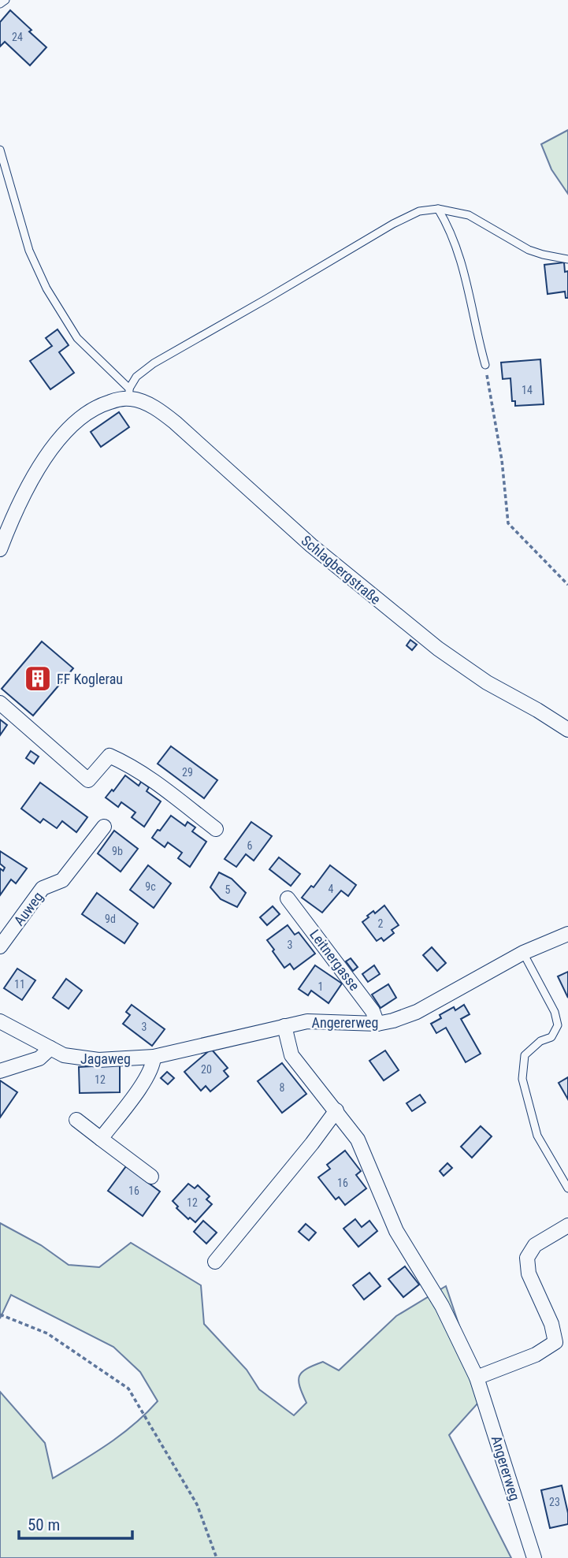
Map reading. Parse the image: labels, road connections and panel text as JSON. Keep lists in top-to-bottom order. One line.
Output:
{"streets":{"street":["Schlagbergstraße","Auweg","Leitnergasse","Angererweg","Jagaweg"]},"crossings":[["Leitnergasse","Angererweg"],["Angererweg","Jagaweg"]],"places":{"building":["FF Koglerau"]},"house_numbers":["24","14","29","6","9b","9c","4","5","9d","2","3","11","1","3","20","12","8","16","16","12","23"],"scale_bar":"50 m"}
